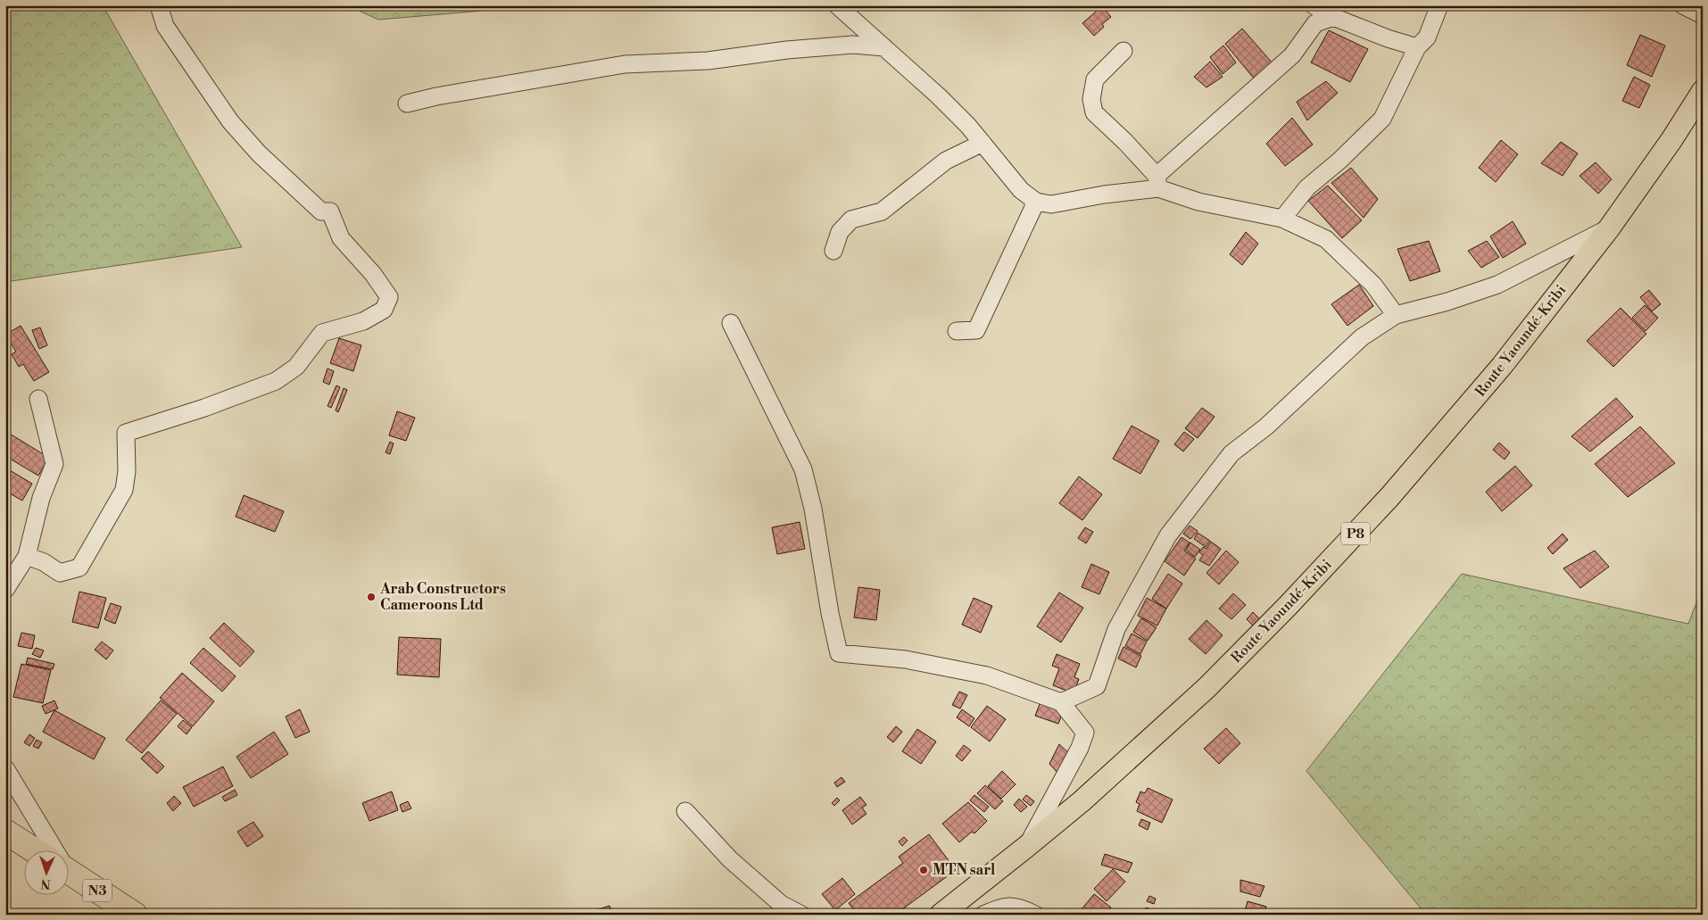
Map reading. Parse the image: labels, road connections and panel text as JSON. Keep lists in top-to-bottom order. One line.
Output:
{"streets":{"highway":["N3"],"main road":["Route Yaoundé-Kribi","P8"]},"places":["Arab Constructors Cameroons Ltd","MTN sarl"],"north":"bottom"}
